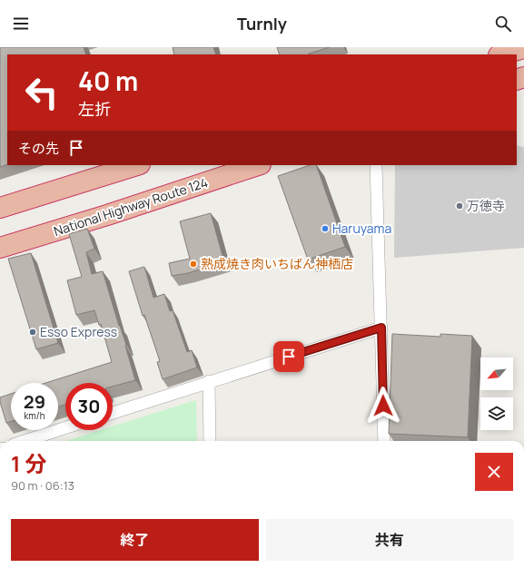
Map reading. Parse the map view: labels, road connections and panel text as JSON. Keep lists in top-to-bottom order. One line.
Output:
{"streets":{"highway":["National Highway Route 124"]},"places":["万徳寺","Haruyama","熟成焼き肉いちばん神栖店","Esso Express"],"north":"bottom left","page":{"header":"Turnly","turn":["40 m","左折"],"then":"その先","speed":"29 km/h","limit":"30","heading":["1 分","90 m · 06:13"],"buttons":["終了","共有"]}}
